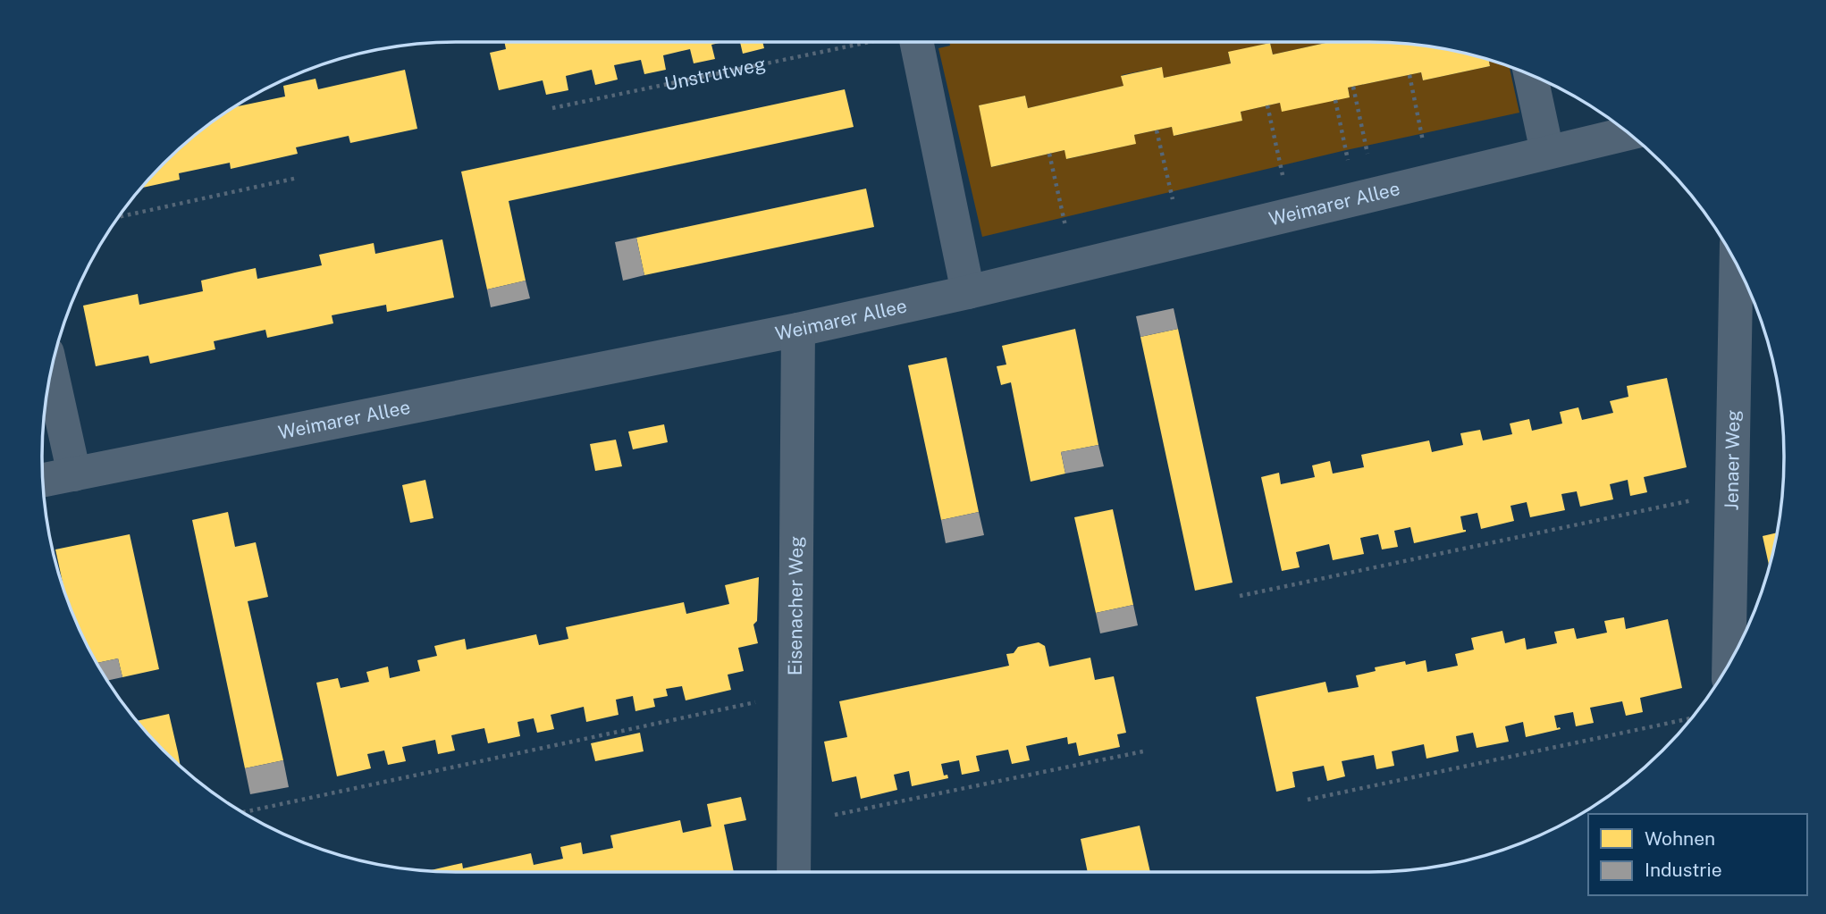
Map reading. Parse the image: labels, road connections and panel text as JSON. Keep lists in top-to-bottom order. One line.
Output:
{"streets":{"street":["Weimarer Allee","Jenaer Weg","Eisenacher Weg"],"path":["Unstrutweg"]},"crossings":[["Weimarer Allee","Eisenacher Weg"]],"legend":["Wohnen","Industrie"]}
